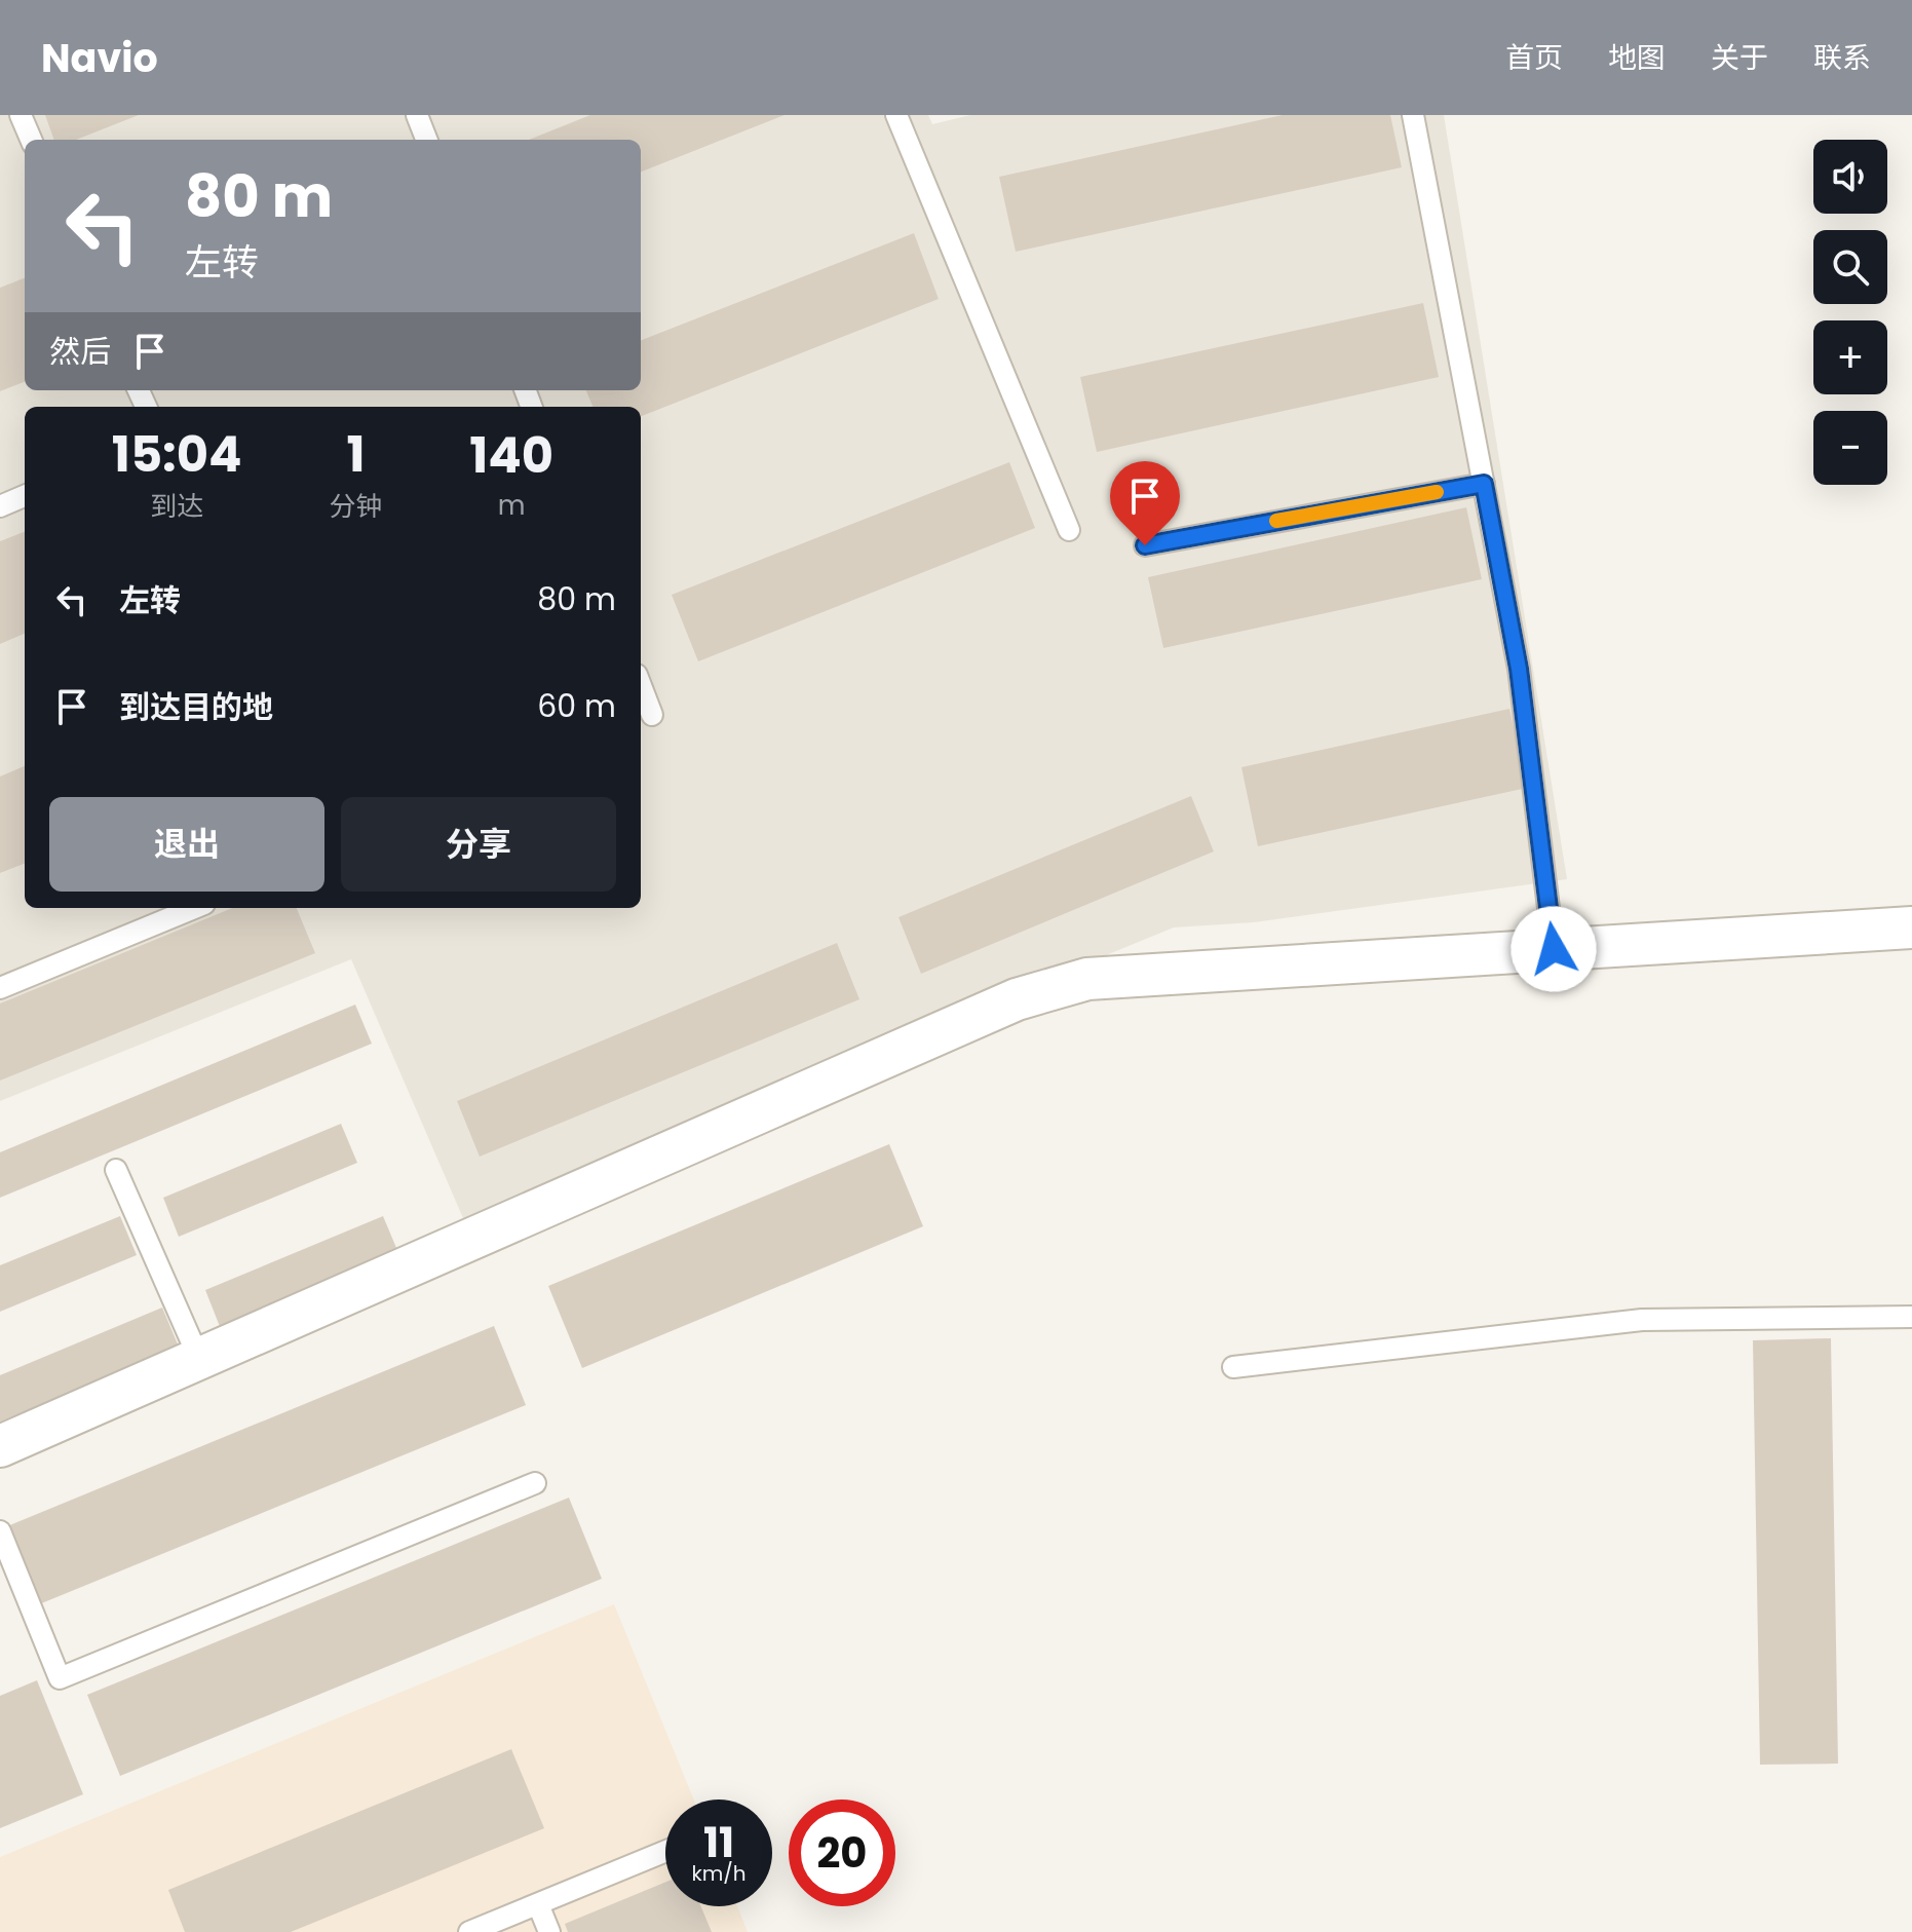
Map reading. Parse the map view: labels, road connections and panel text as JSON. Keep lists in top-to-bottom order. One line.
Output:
{"page":{"header":"Navio","nav":["首页","地图","关于","联系"],"map_buttons":["+","−"],"turn":["80 m","左转"],"then":"然后","eta":["15:04","到达","1","分钟","140","m"],"list":[{"name":"左转","value":"80 m"},{"name":"到达目的地","value":"60 m"}],"buttons":["退出","分享"],"speed":"11 km/h","limit":"20"}}
